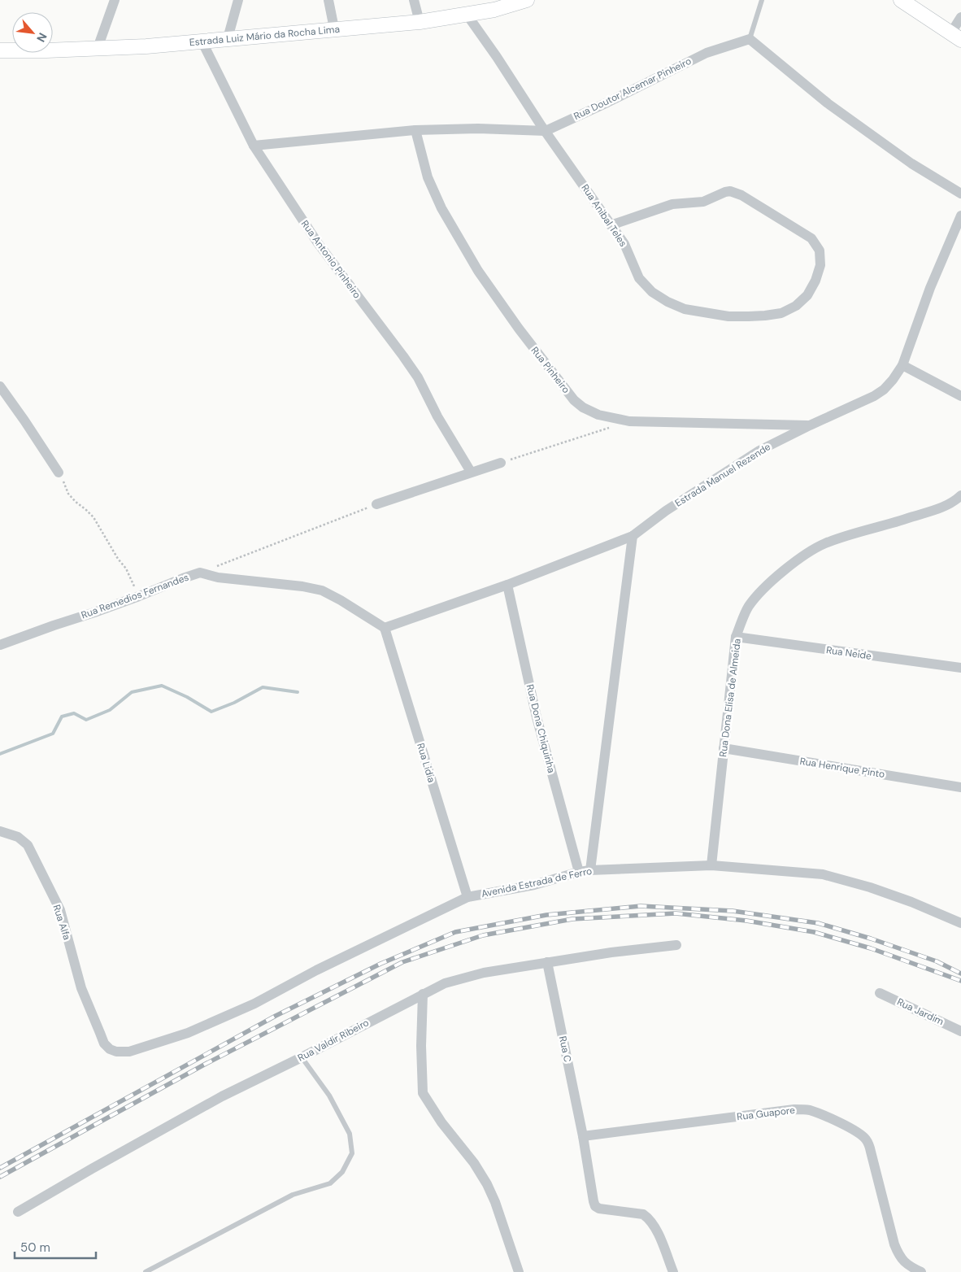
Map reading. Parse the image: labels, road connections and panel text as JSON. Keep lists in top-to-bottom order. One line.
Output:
{"streets":{"main road":["Estrada Luiz Mário da Rocha Lima"],"street":["Rua Doutor Alcemar Pinheiro","Rua Anibal Teles","Rua Antonio Pinheiro","Rua Pinheiro","Estrada Manuel Rezende","Rua Remedios Fernandes","Rua Neide","Rua Dona Elisa de Almeida","Rua Dona Chiquinha","Rua Lidia","Rua Henrique Pinto","Avenida Estrada de Ferro","Rua Alfa","Rua Jardim","Rua Valdir Ribeiro","Rua C","Rua Guapore"]},"crossings":[["Estrada Luiz Mário da Rocha Lima","Rua Anibal Teles"],["Estrada Luiz Mário da Rocha Lima","Rua Antonio Pinheiro"],["Rua Doutor Alcemar Pinheiro","Rua Anibal Teles"],["Rua Doutor Alcemar Pinheiro","Rua Antonio Pinheiro"],["Rua Doutor Alcemar Pinheiro","Rua Pinheiro"],["Rua Pinheiro","Estrada Manuel Rezende"],["Estrada Manuel Rezende","Rua Remedios Fernandes"],["Estrada Manuel Rezende","Rua Dona Chiquinha"],["Estrada Manuel Rezende","Rua Lidia"],["Rua Remedios Fernandes","Rua Lidia"],["Rua Neide","Rua Dona Elisa de Almeida"],["Rua Dona Elisa de Almeida","Rua Henrique Pinto"],["Rua Dona Elisa de Almeida","Avenida Estrada de Ferro"],["Rua Dona Chiquinha","Avenida Estrada de Ferro"],["Rua Lidia","Avenida Estrada de Ferro"],["Avenida Estrada de Ferro","Rua Alfa"],["Rua Valdir Ribeiro","Rua C"],["Rua C","Rua Guapore"]],"scale_bar":"50 m","north":"bottom right"}
